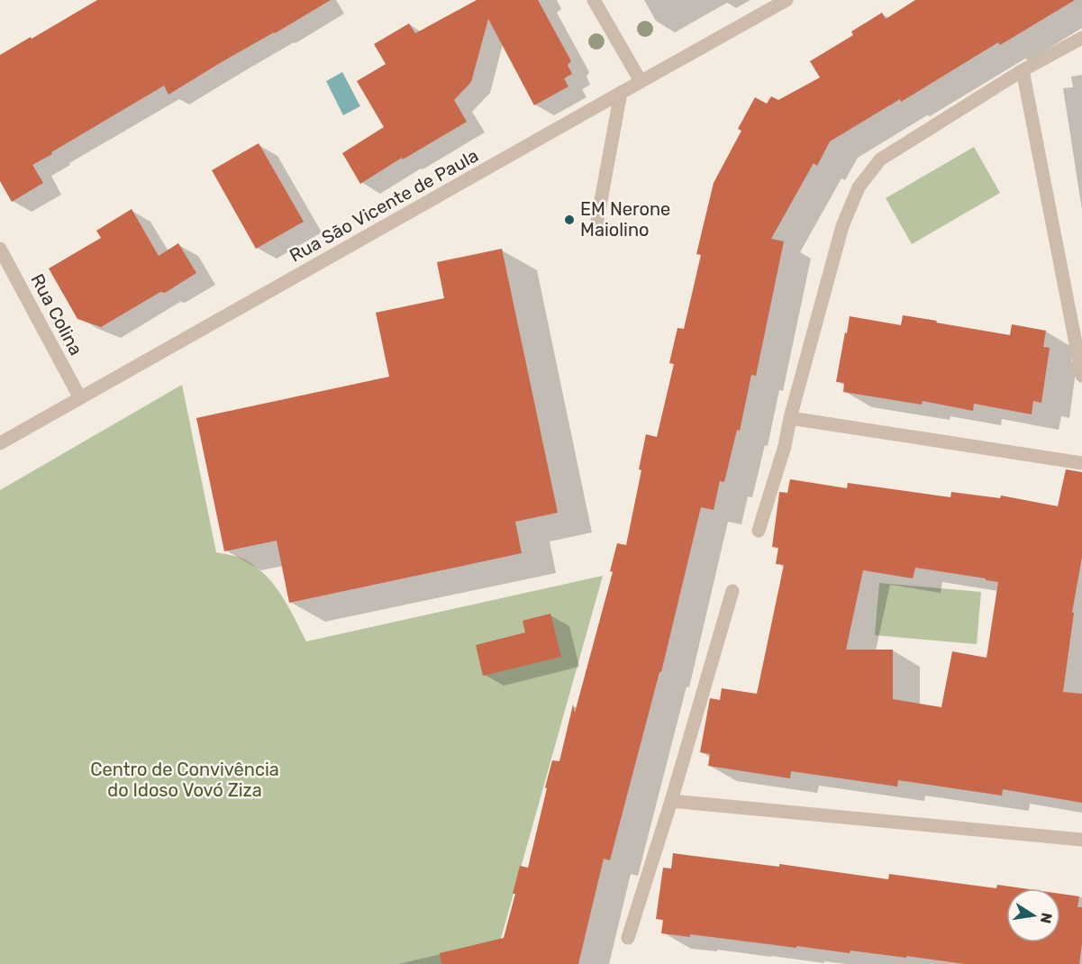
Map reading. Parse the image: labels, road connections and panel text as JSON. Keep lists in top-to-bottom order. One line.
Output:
{"streets":{"street":["Rua São Vicente de Paula","Rua Colina"]},"crossings":[["Rua São Vicente de Paula","Rua Colina"]],"parks":["Centro de Convivência do Idoso Vovó Ziza"],"places":["EM Nerone Maiolino"],"north":"right"}
